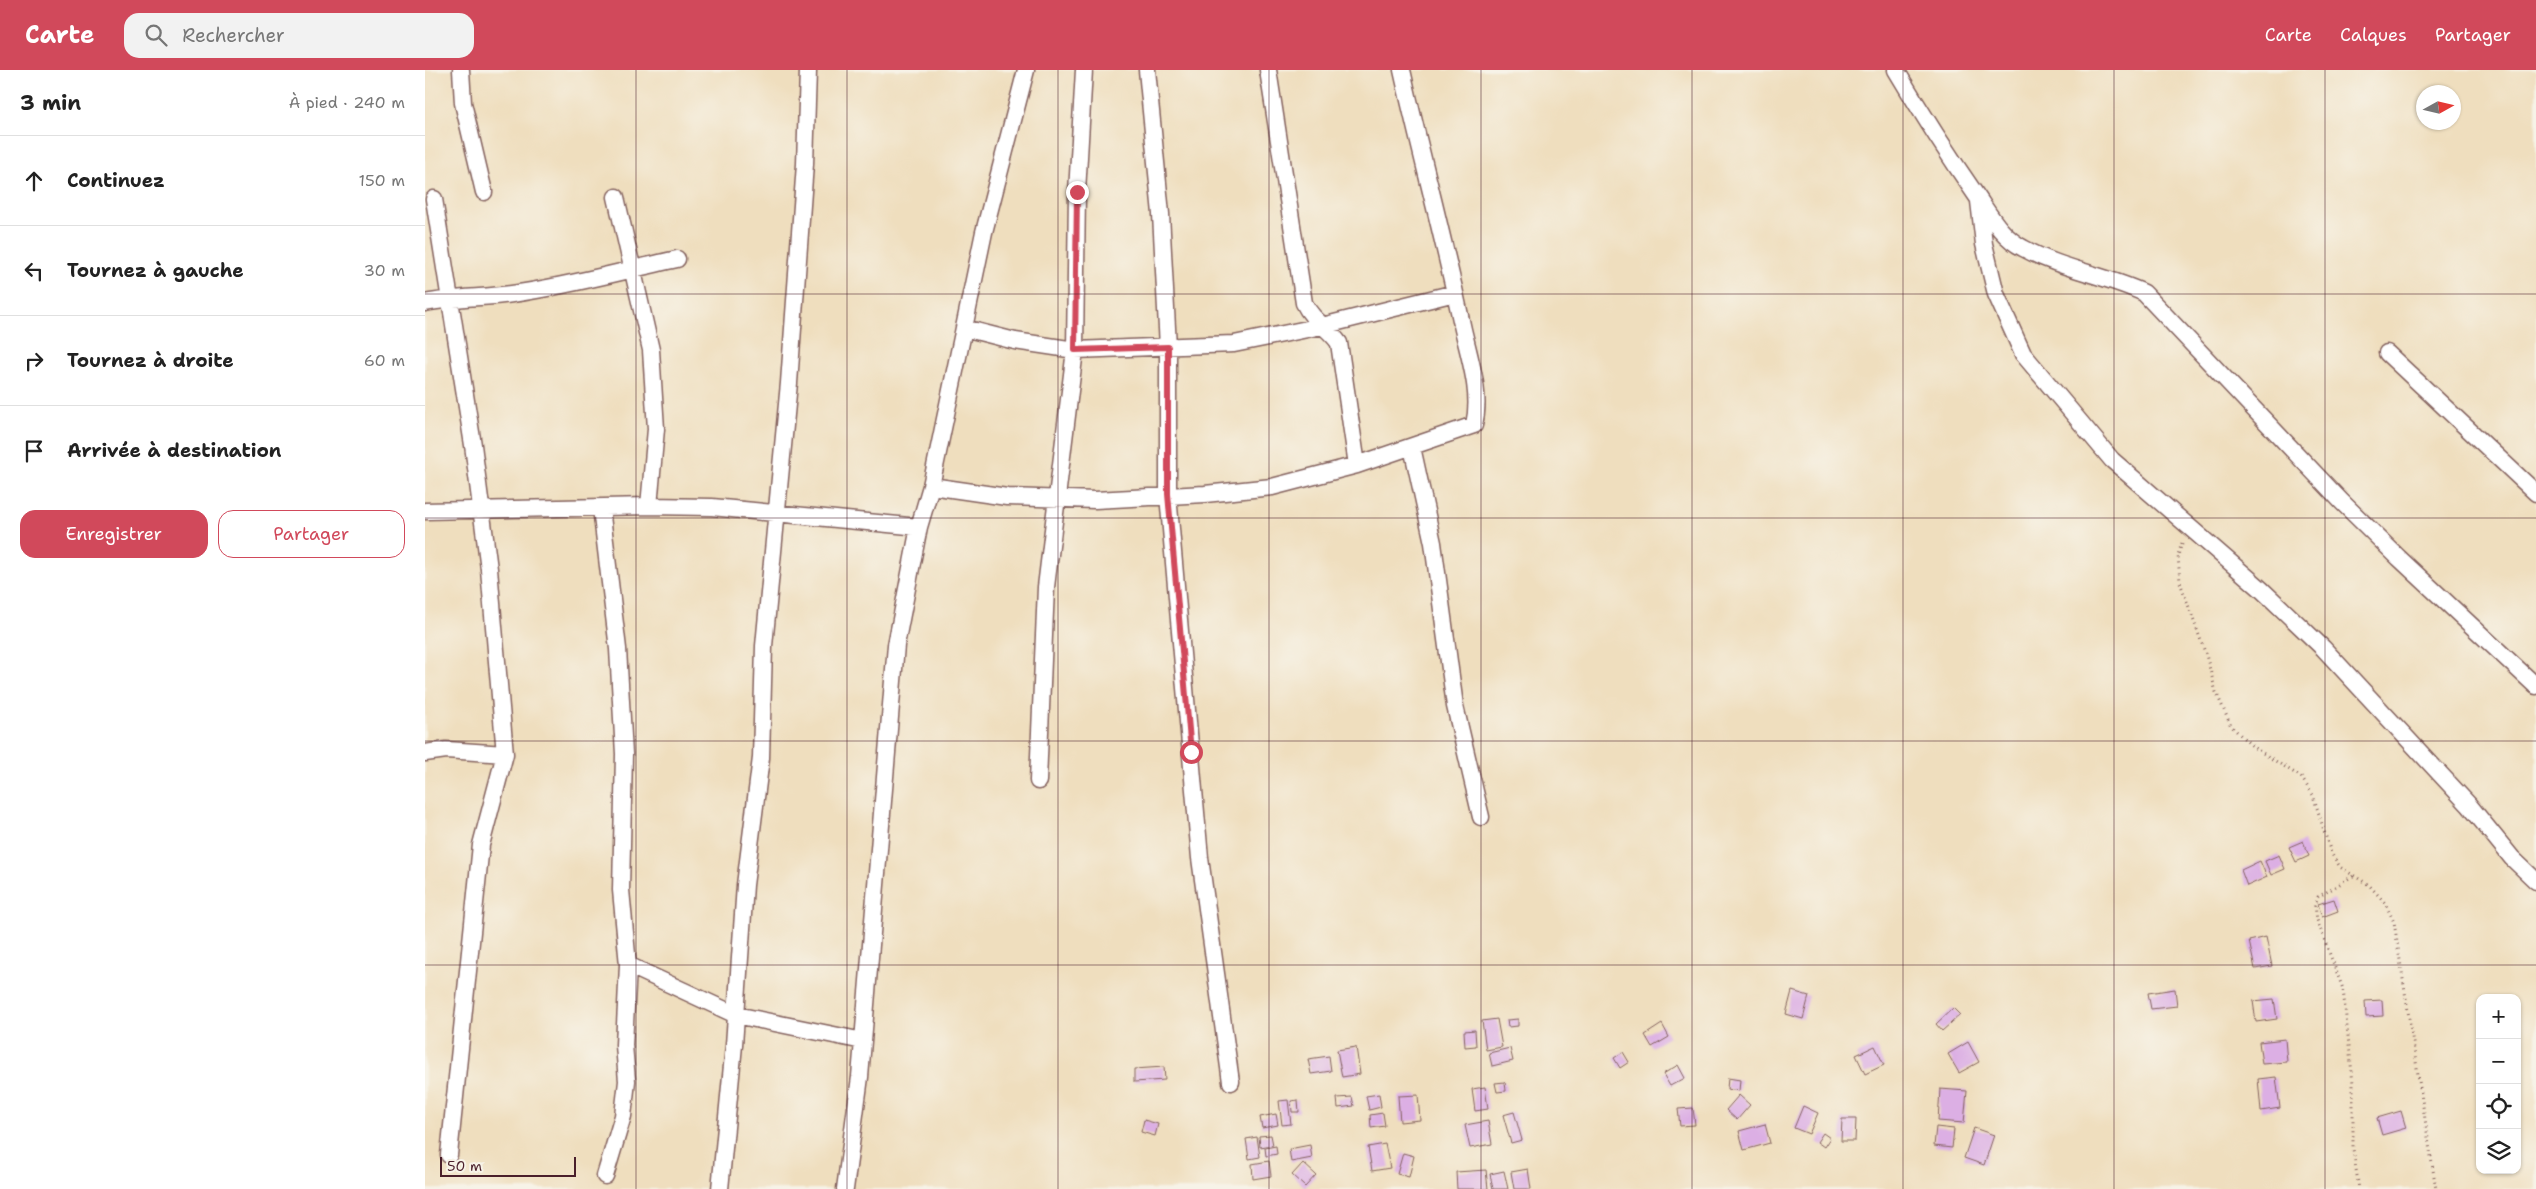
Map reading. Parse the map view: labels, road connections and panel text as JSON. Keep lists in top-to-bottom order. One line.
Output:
{"scale_bar":"50 m","north":"right","page":{"header":"Carte","search":"Rechercher","nav":["Carte","Calques","Partager"],"heading":["3 min","À pied · 240 m"],"list":[["Continuez","150 m"],["Tournez à gauche","30 m"],["Tournez à droite","60 m"],"Arrivée à destination"],"buttons":["Enregistrer","Partager"],"map_buttons":["+","−"],"scale":"50 m"}}
